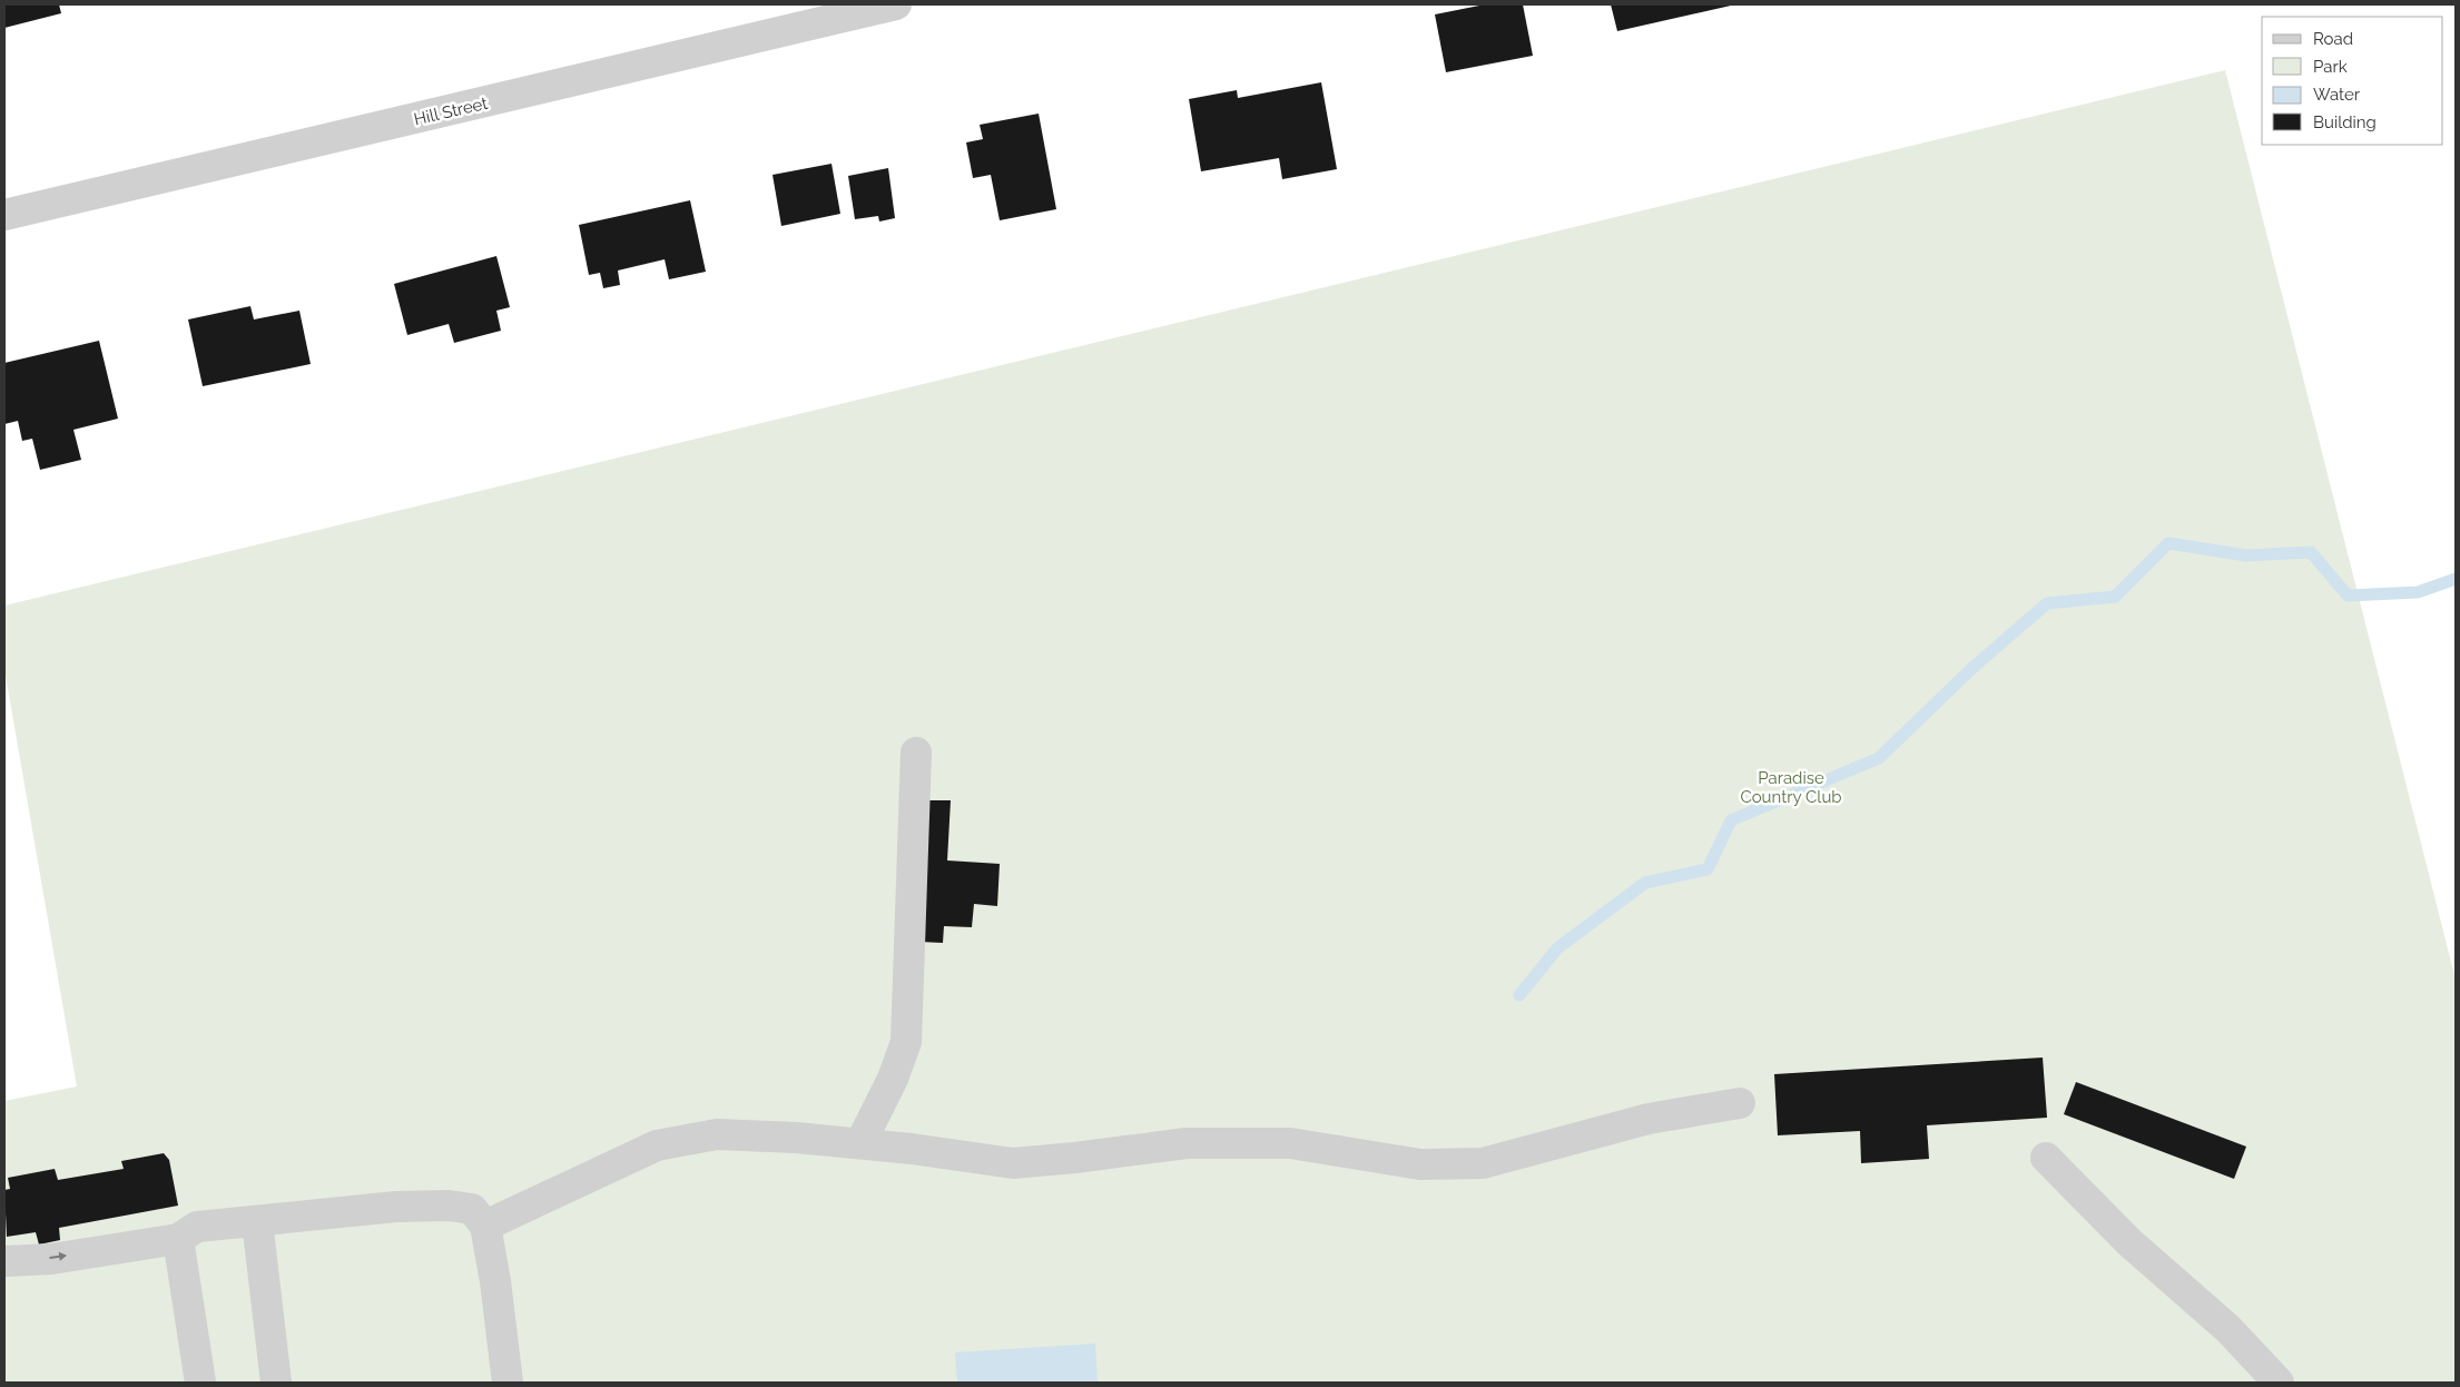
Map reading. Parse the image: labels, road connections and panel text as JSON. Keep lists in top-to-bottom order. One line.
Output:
{"streets":{"street":["Hill Street"]},"parks":["Paradise Country Club"],"legend":["Road","Park","Water","Building"]}
